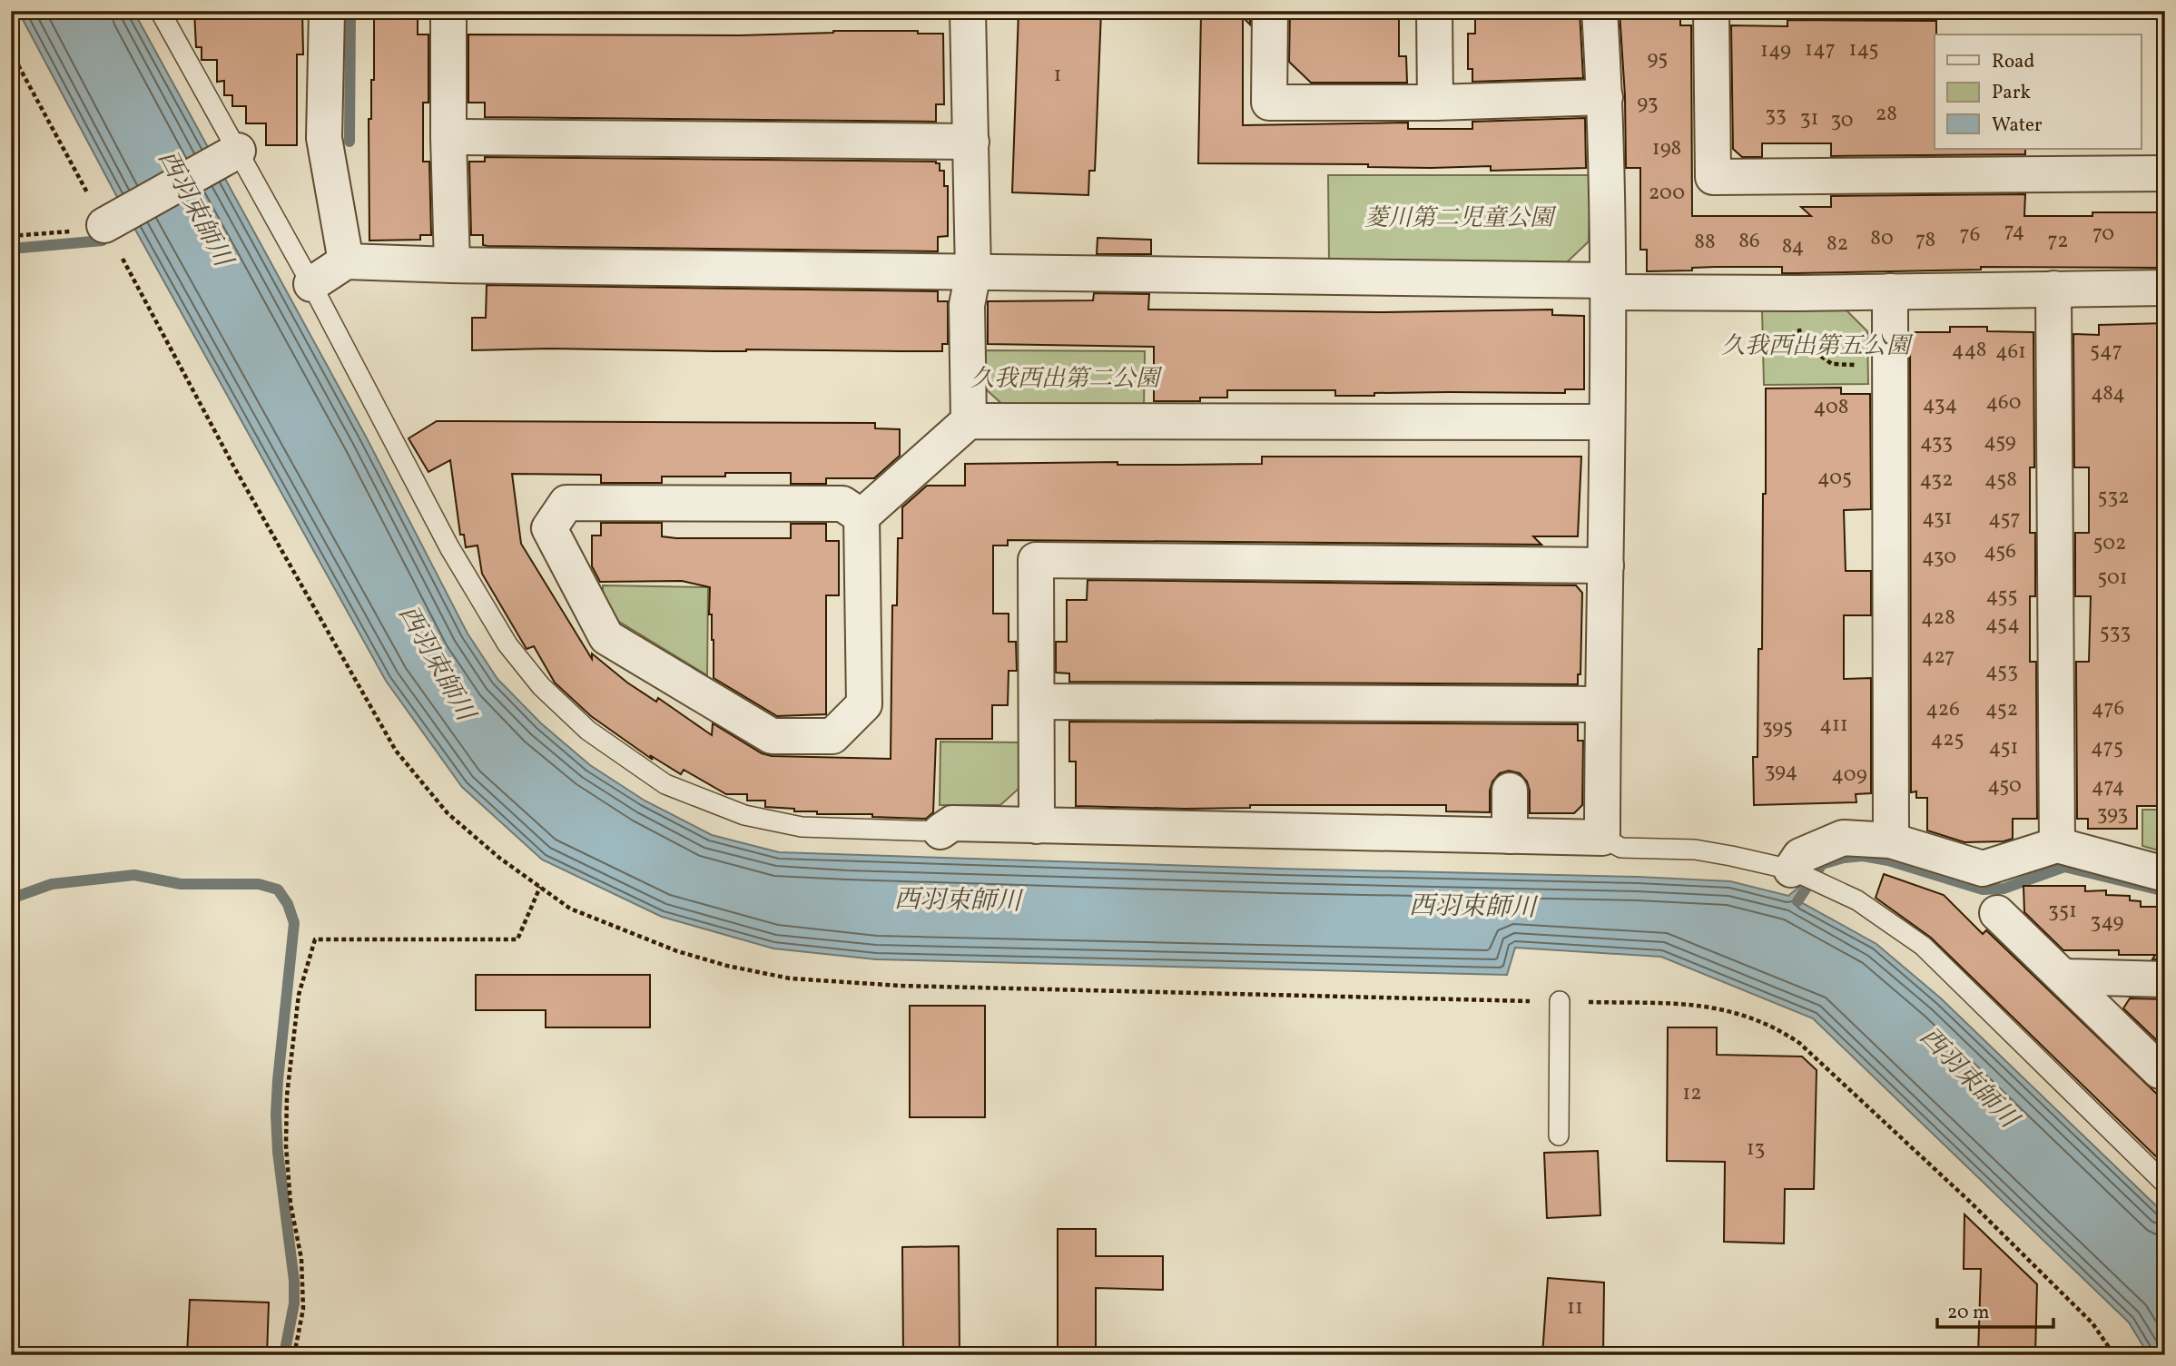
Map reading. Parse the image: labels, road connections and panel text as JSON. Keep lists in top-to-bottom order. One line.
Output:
{"water":["西羽束師川"],"parks":["菱川第二児童公園","久我西出第五公園","久我西出第二公園"],"house_numbers":["147","145","149","95","1","93","28","33","31","30","198","200","74","70","76","80","78","86","72","88","82","84","448","547","461","484","460","434","408","459","433","405","432","458","532","431","457","502","456","430","501","455","428","454","533","427","453","476","426","452","411","395","425","451","475","394","409","450","474","393","351","349","12","13","11"],"legend":["Road","Park","Water"],"scale_bar":"20 m"}
